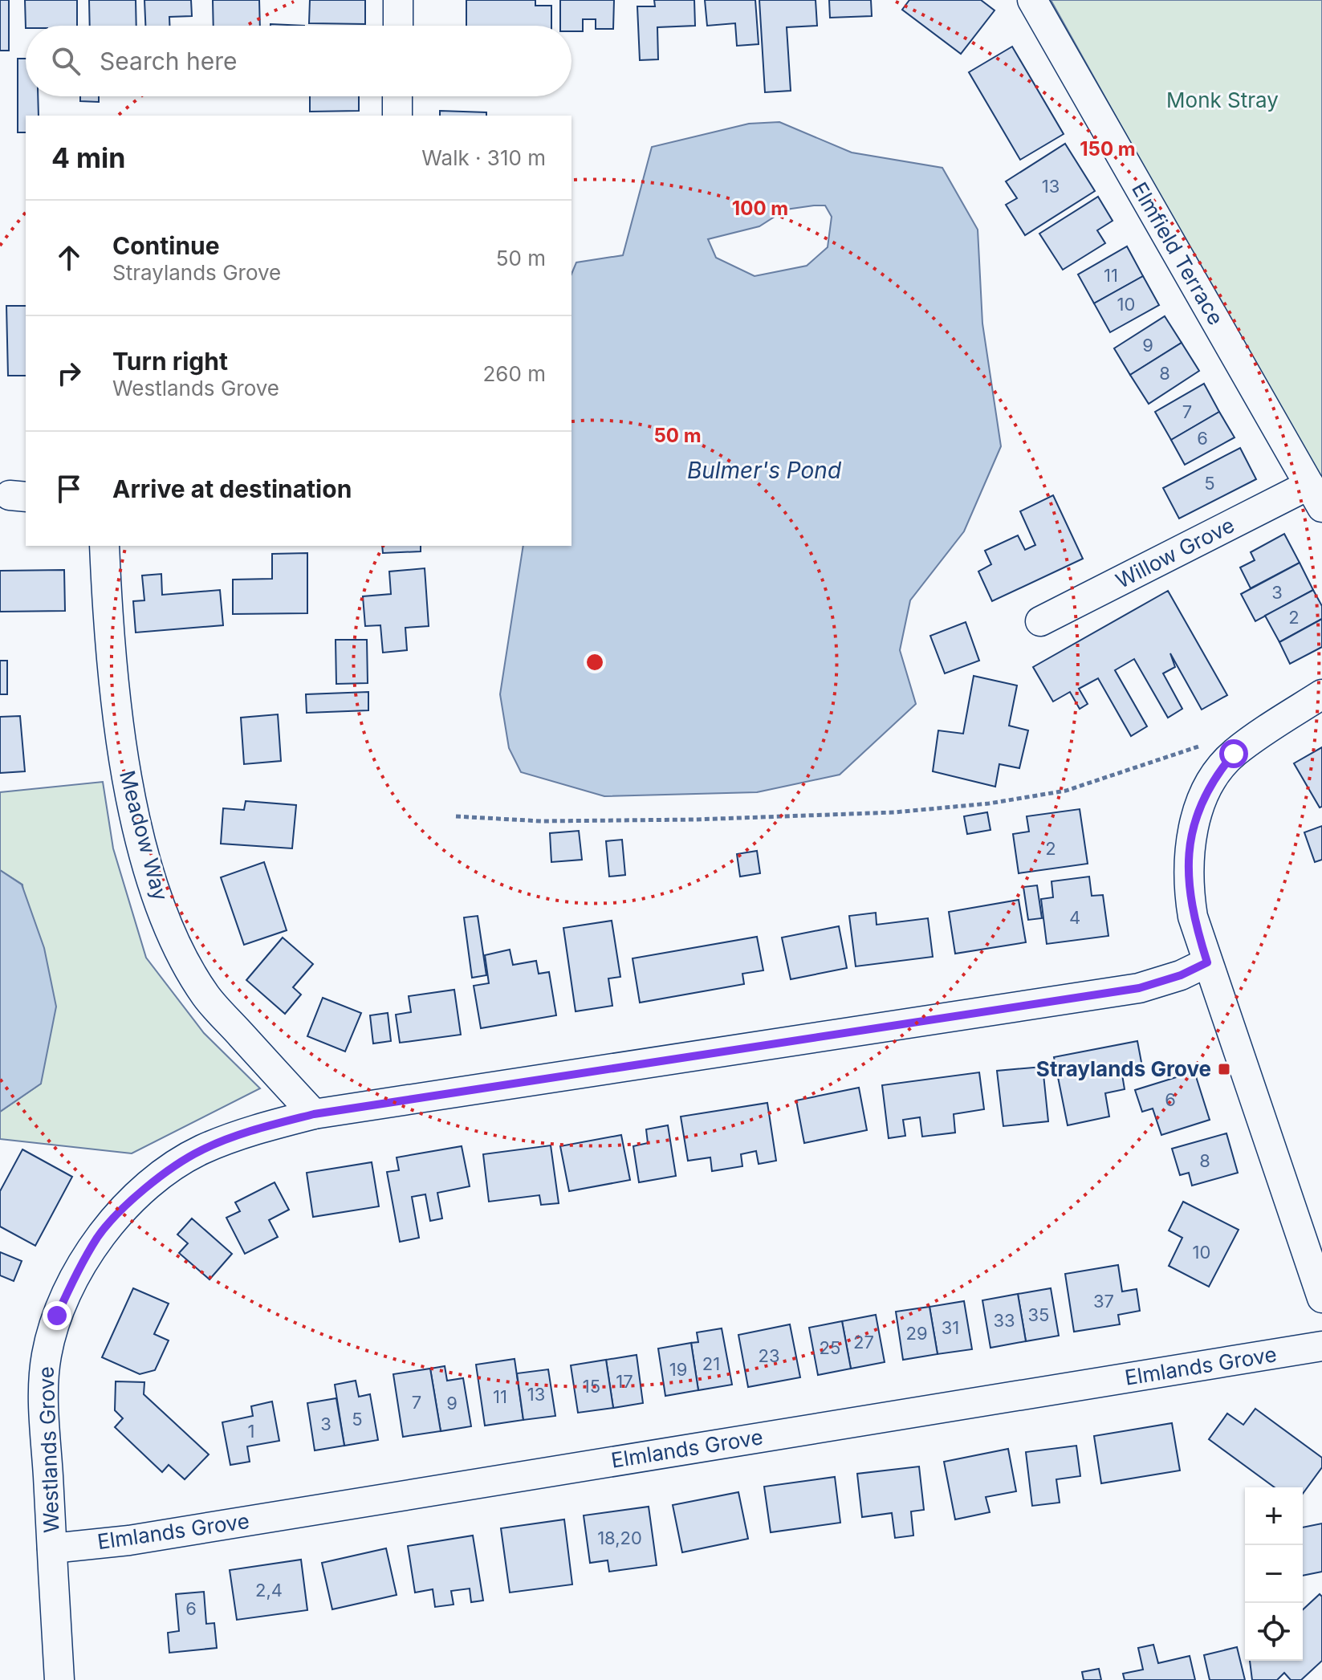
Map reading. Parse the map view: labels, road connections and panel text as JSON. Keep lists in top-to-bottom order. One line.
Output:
{"streets":{"street":["Elmfield Terrace","Willow Grove","Meadow Way","Elmlands Grove","Westlands Grove"]},"crossings":[["Elmfield Terrace","Willow Grove"],["Meadow Way","Westlands Grove"],["Elmlands Grove","Westlands Grove"]],"water":["Bulmer's Pond"],"parks":["Monk Stray"],"places":{"transit":["Straylands Grove"]},"house_numbers":["13","11","10","9","8","7","6","5","3","2","2","4","6","8","10","37","35","33","31","29","27","25","23","21","19","17","15","13","11","7","9","5","3","1","18,20","2,4","6"],"page":{"search":"Search here","heading":["4 min","Walk · 310 m"],"list":[["Continue","Straylands Grove","50 m"],["Turn right","Westlands Grove","260 m"],"Arrive at destination"],"map_buttons":["+","−"]},"rings":["150 m","100 m","50 m"]}
